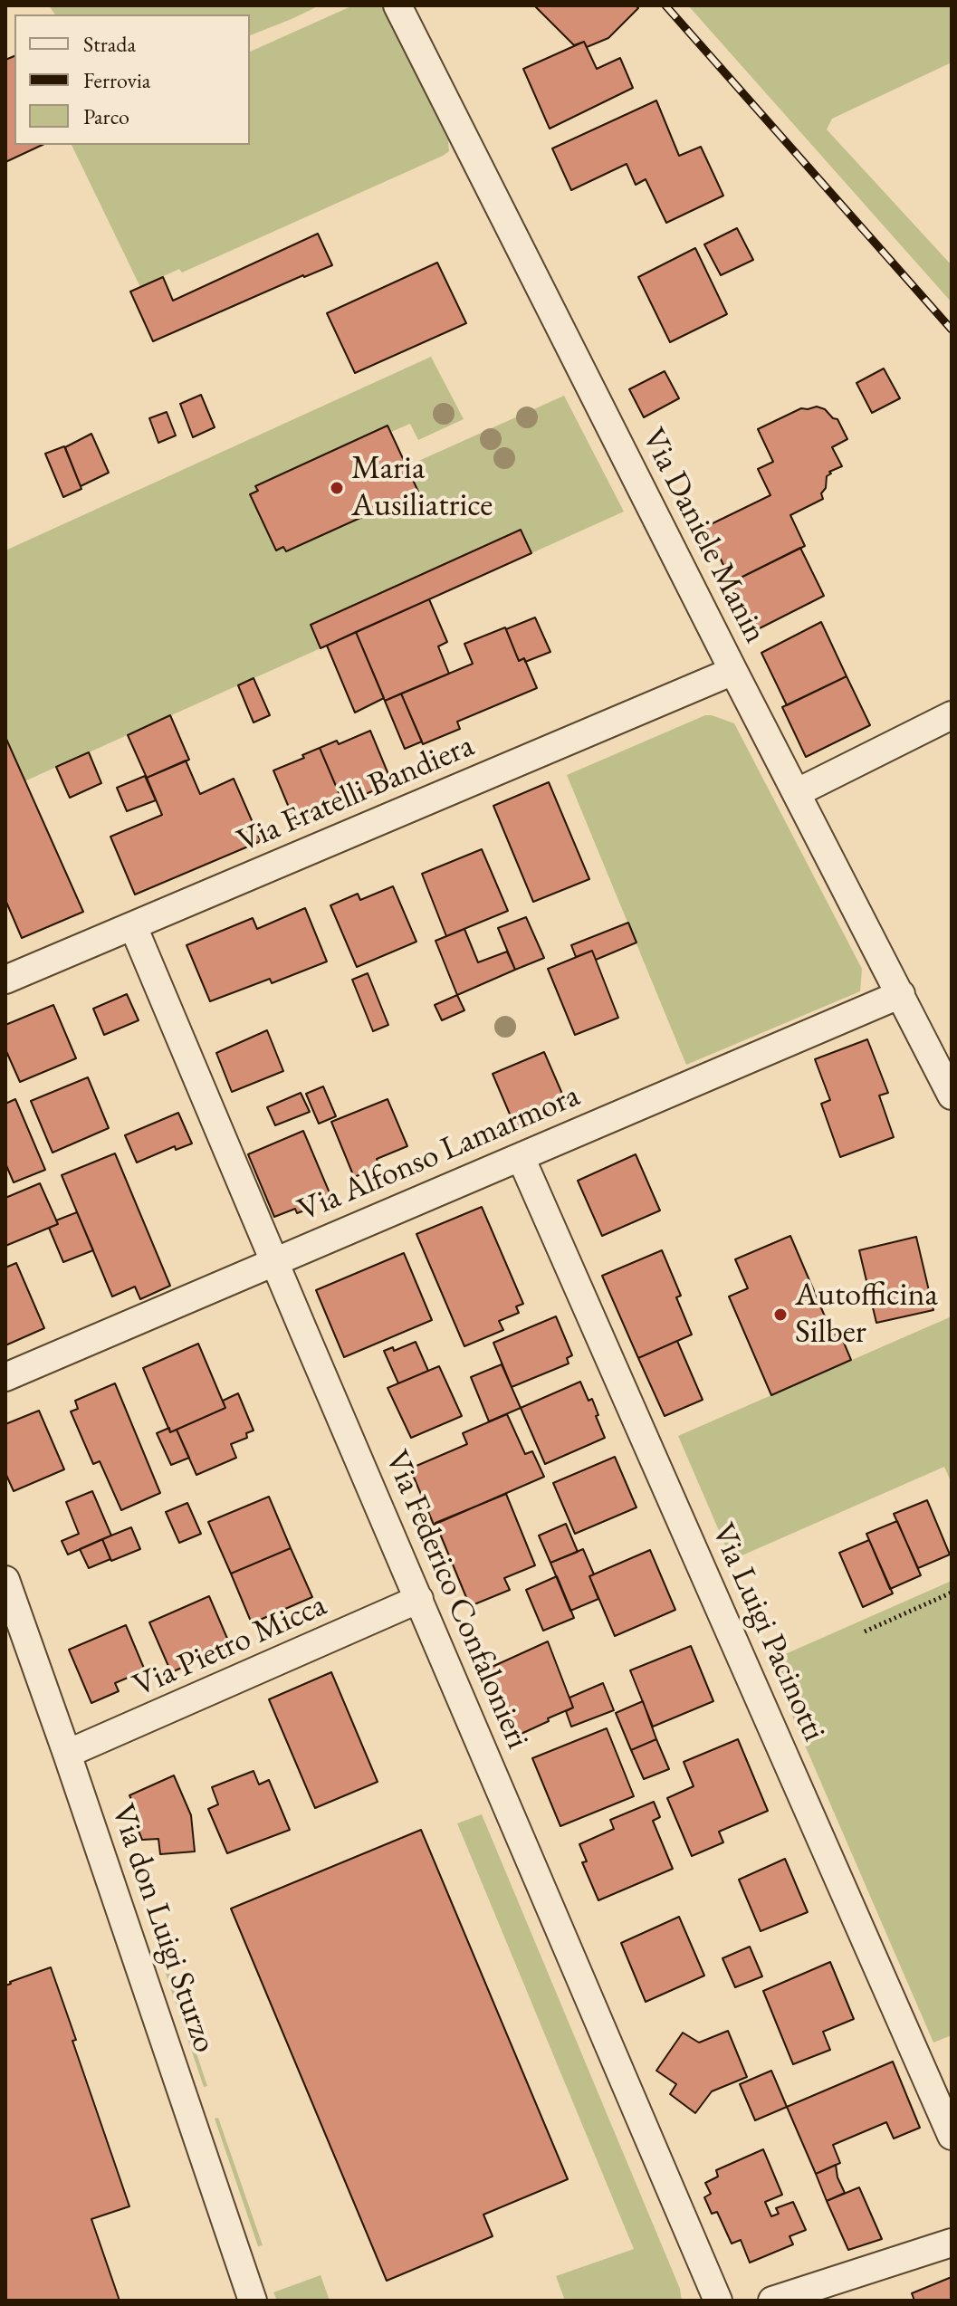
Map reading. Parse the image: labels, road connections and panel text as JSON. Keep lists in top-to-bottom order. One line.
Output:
{"streets":{"street":["Via Daniele Manin","Via Fratelli Bandiera","Via Alfonso Lamarmora","Via Federico Confalonieri","Via Luigi Pacinotti","Via Pietro Micca","Via don Luigi Sturzo"]},"crossings":[["Via Daniele Manin","Via Fratelli Bandiera"],["Via Daniele Manin","Via Alfonso Lamarmora"],["Via Fratelli Bandiera","Via Federico Confalonieri"],["Via Alfonso Lamarmora","Via Federico Confalonieri"],["Via Alfonso Lamarmora","Via Luigi Pacinotti"],["Via Federico Confalonieri","Via Pietro Micca"],["Via Pietro Micca","Via don Luigi Sturzo"]],"places":["Maria Ausiliatrice","Autofficina Silber"],"legend":["Strada","Ferrovia","Parco"]}
